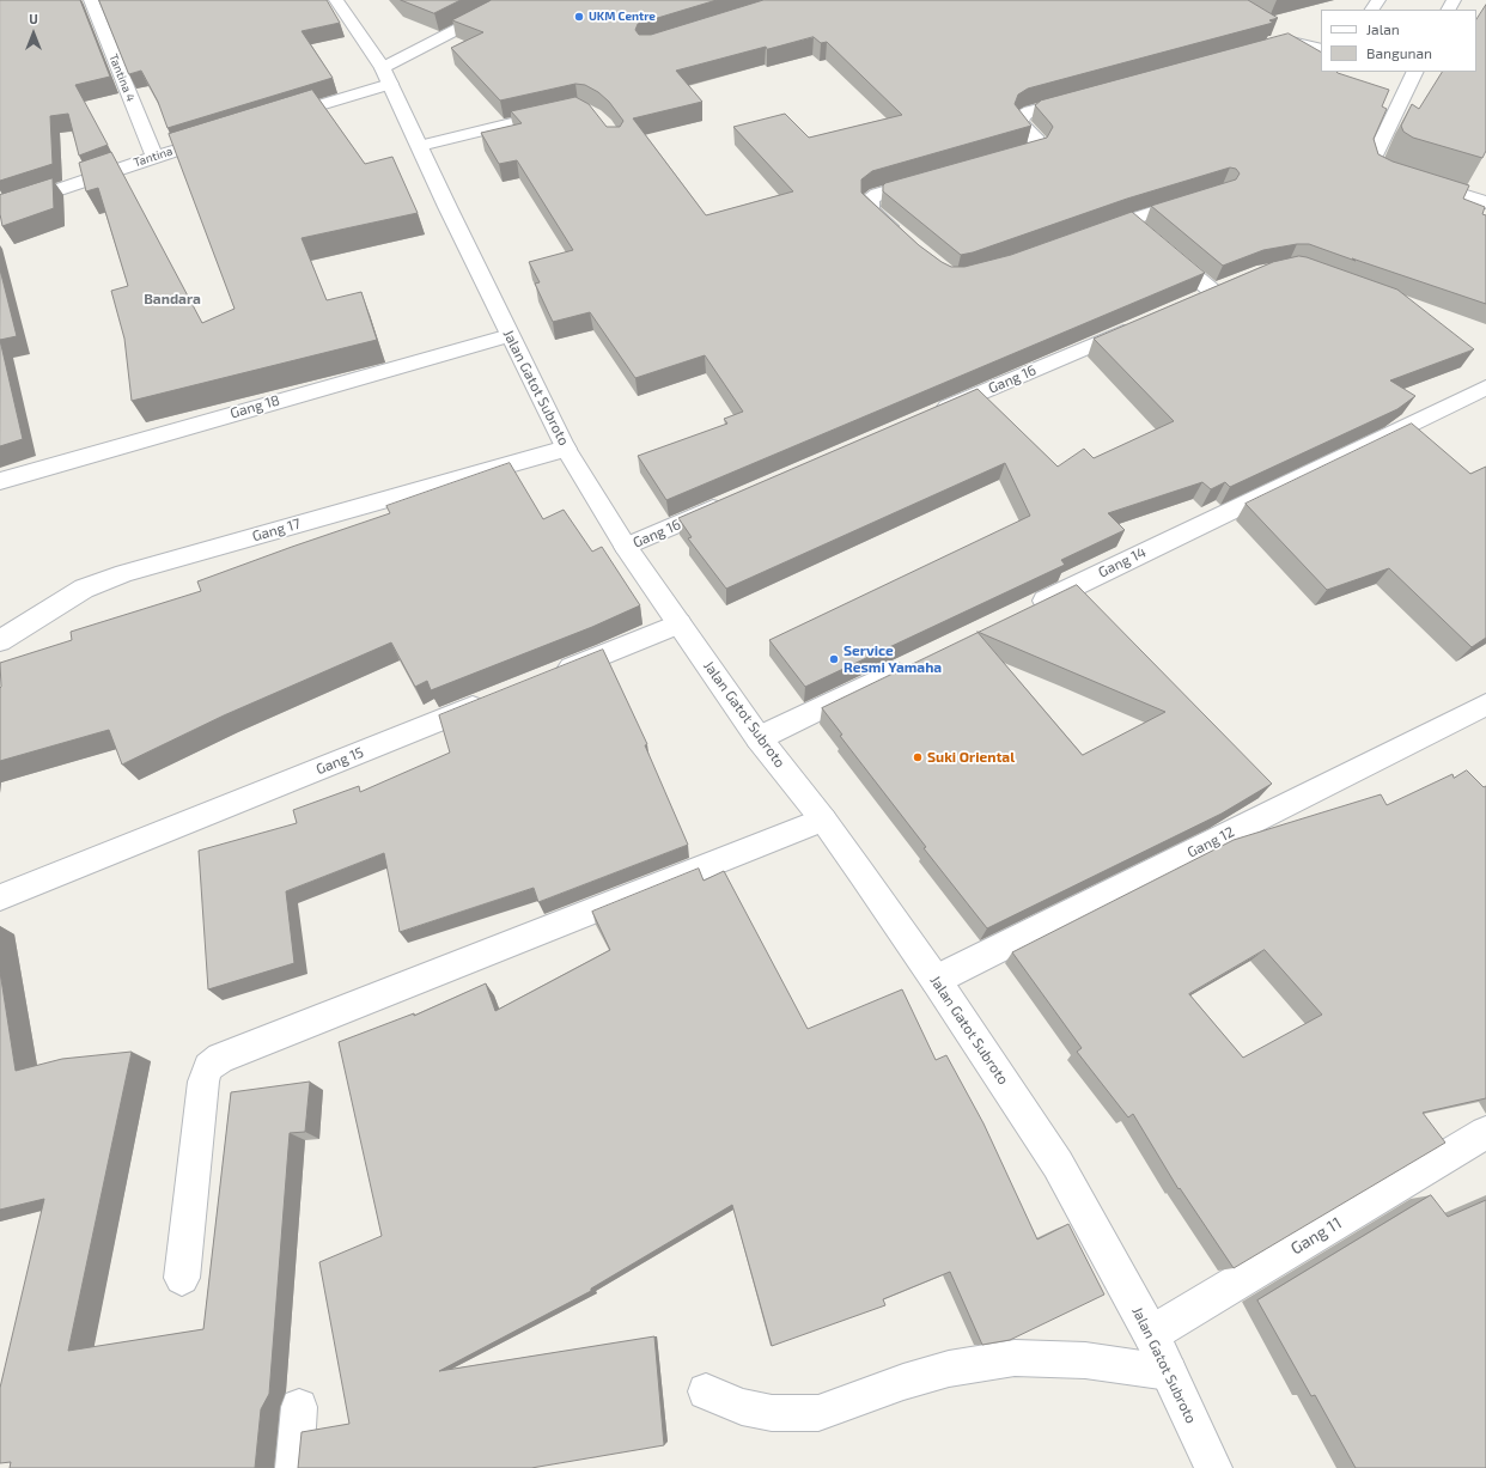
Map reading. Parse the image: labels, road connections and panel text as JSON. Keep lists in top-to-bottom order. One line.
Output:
{"streets":{"street":["Tantina 4","Tantina","Gang 16","Jalan Gatot Subroto","Gang 18","Gang 17","Gang 14","Gang 15","Gang 12","Gang 11"]},"crossings":[["Tantina 4","Tantina"],["Gang 16","Jalan Gatot Subroto"],["Jalan Gatot Subroto","Gang 18"],["Jalan Gatot Subroto","Gang 17"],["Jalan Gatot Subroto","Gang 12"],["Jalan Gatot Subroto","Gang 11"]],"districts":["Bandara"],"places":["UKM Centre","Service Resmi Yamaha","Suki Oriental"],"legend":["Jalan","Bangunan"],"north":"top"}
